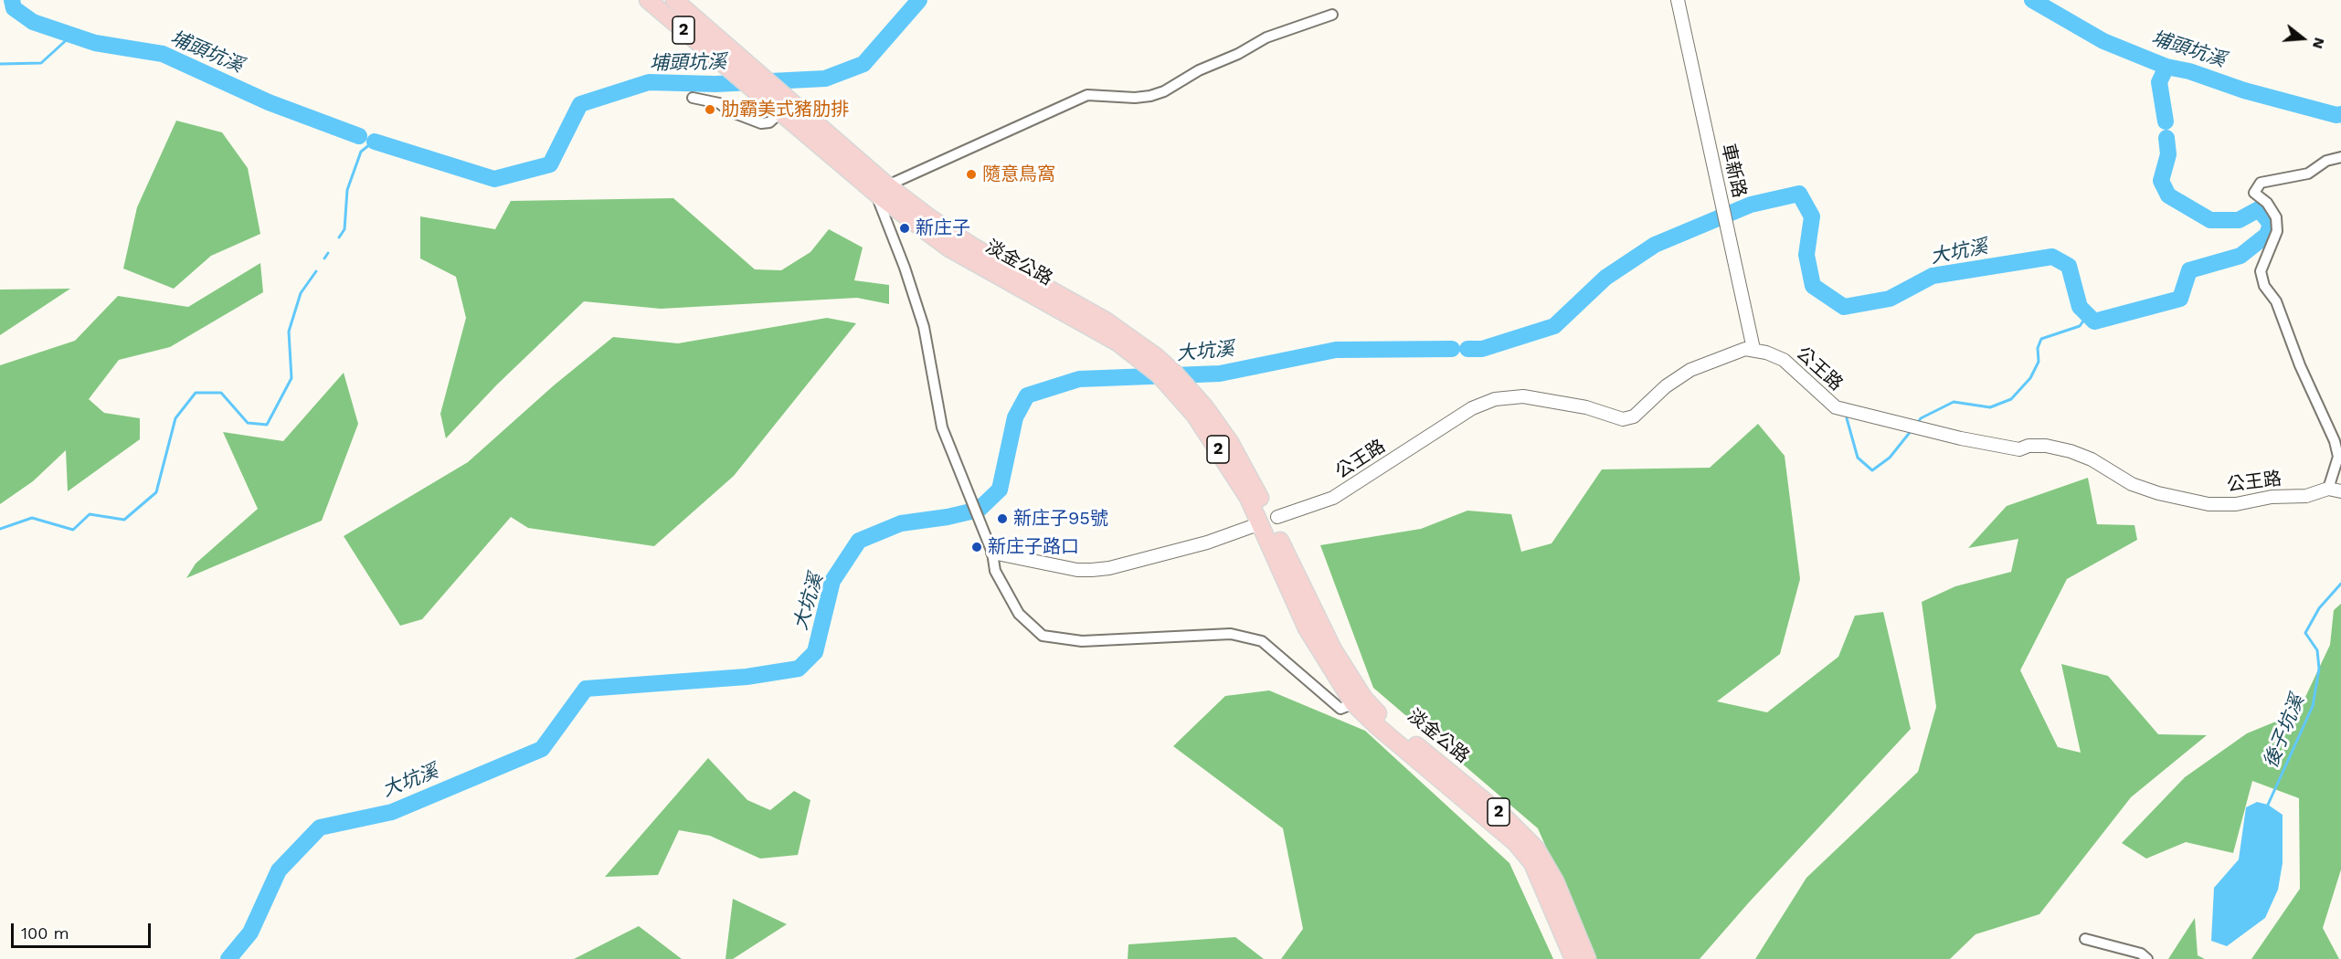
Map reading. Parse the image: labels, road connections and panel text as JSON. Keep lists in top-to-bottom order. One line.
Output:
{"streets":{"main road":["2","淡金公路"],"street":["車新路","公王路"]},"crossings":[["2","淡金公路"],["車新路","公王路"],["淡金公路","公王路"]],"water":["埔頭坑溪","大坑溪","後子坑溪"],"places":["肋霸美式豬肋排","隨意鳥窩","新庄子","新庄子95號","新庄子路口"],"scale_bar":"100 m","north":"right"}
